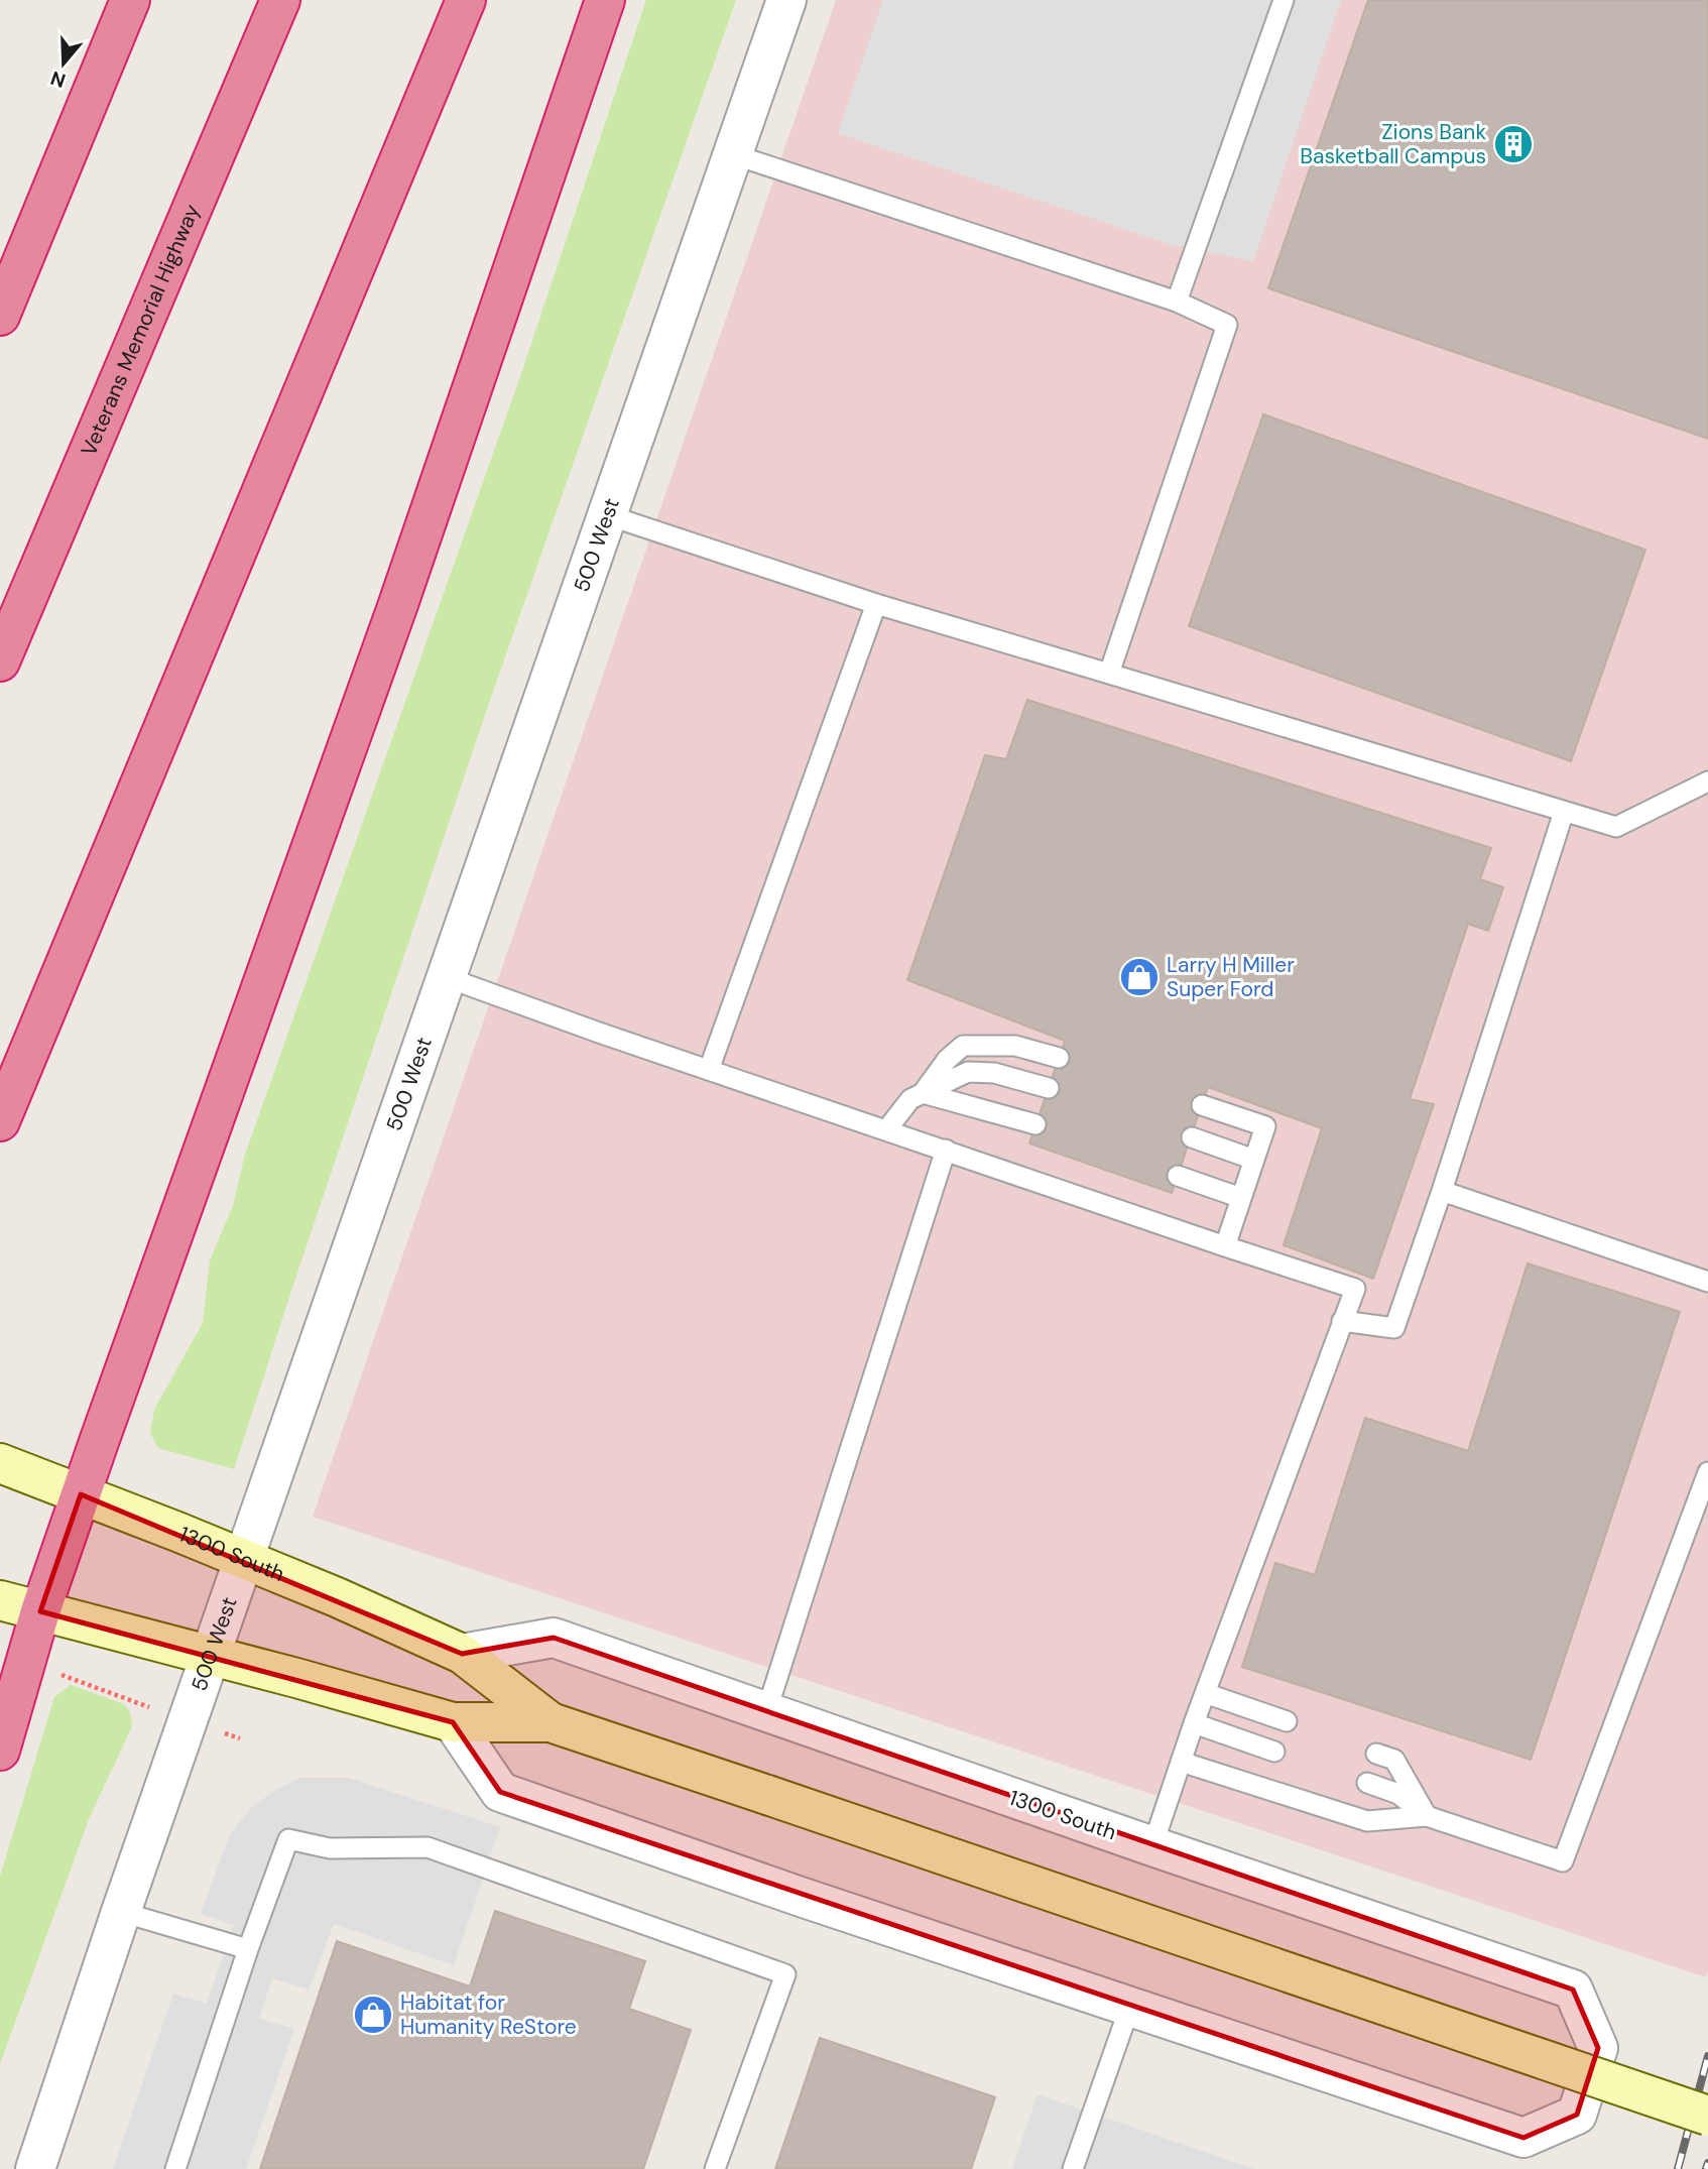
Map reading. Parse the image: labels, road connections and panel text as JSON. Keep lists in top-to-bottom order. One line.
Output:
{"streets":{"highway":["Veterans Memorial Highway"],"main road":["1300 South"],"street":["500 West"]},"crossings":[["500 West","1300 South"]],"places":{"building":["Zions Bank Basketball Campus"],"shop":["Larry H Miller Super Ford","Habitat for Humanity ReStore"]},"north":"bottom"}
